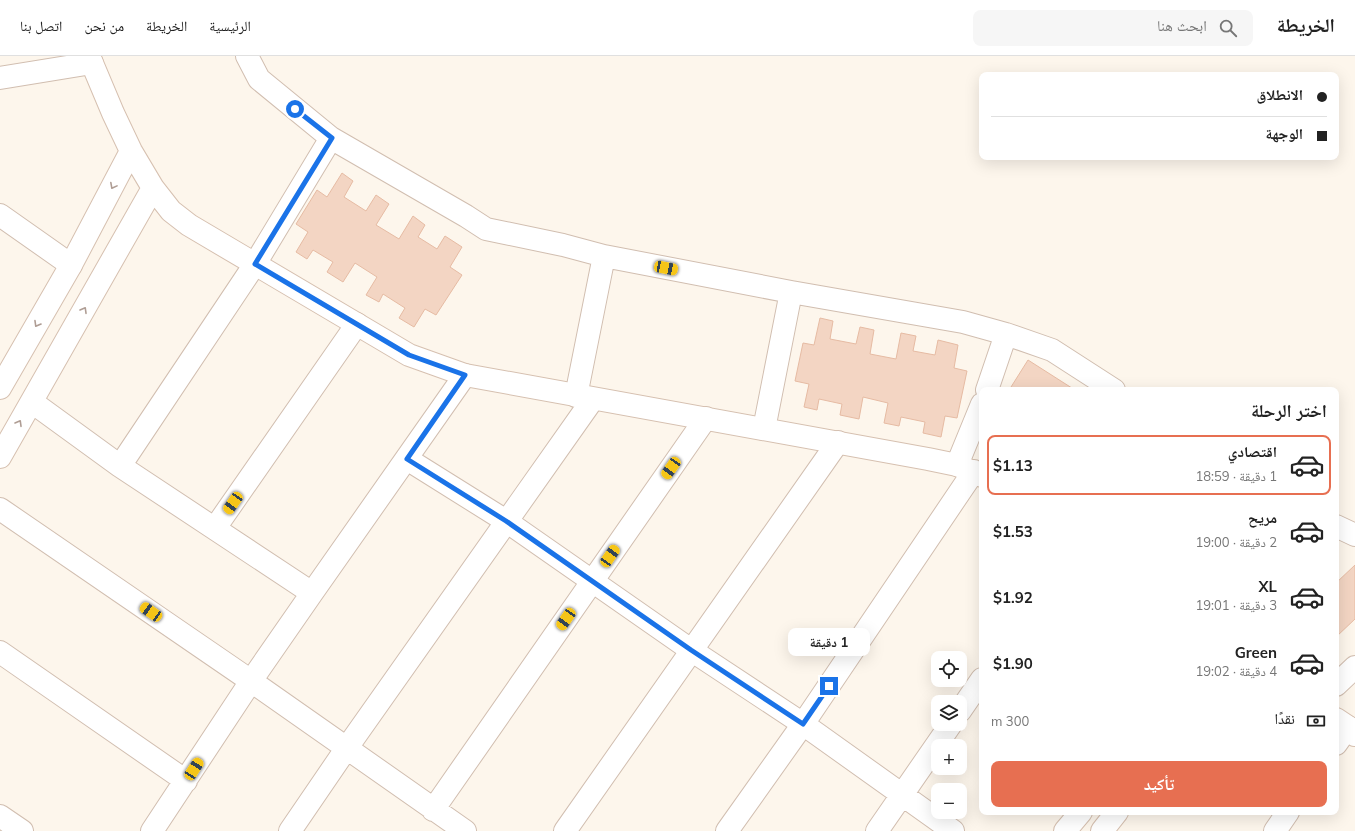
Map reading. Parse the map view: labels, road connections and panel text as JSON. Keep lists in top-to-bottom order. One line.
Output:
{"page":{"header":"الخريطة","search":"ابحث هنا","nav":["الرئيسية","الخريطة","من نحن","اتصل بنا"],"banner":["الانطلاق","الوجهة"],"heading":"اختر الرحلة","list":[{"name":"اقتصادي","note":"1 دقيقة · 18:59","value":"$1.13"},{"name":"مريح","note":"2 دقيقة · 19:00","value":"$1.53"},{"name":"XL","note":"3 دقيقة · 19:01","value":"$1.92"},{"name":"Green","note":"4 دقيقة · 19:02","value":"$1.90"}],"bubble":"1 دقيقة","map_buttons":["+","−"],"pay":["نقدًا","300 m"],"buttons":"تأكيد"}}
